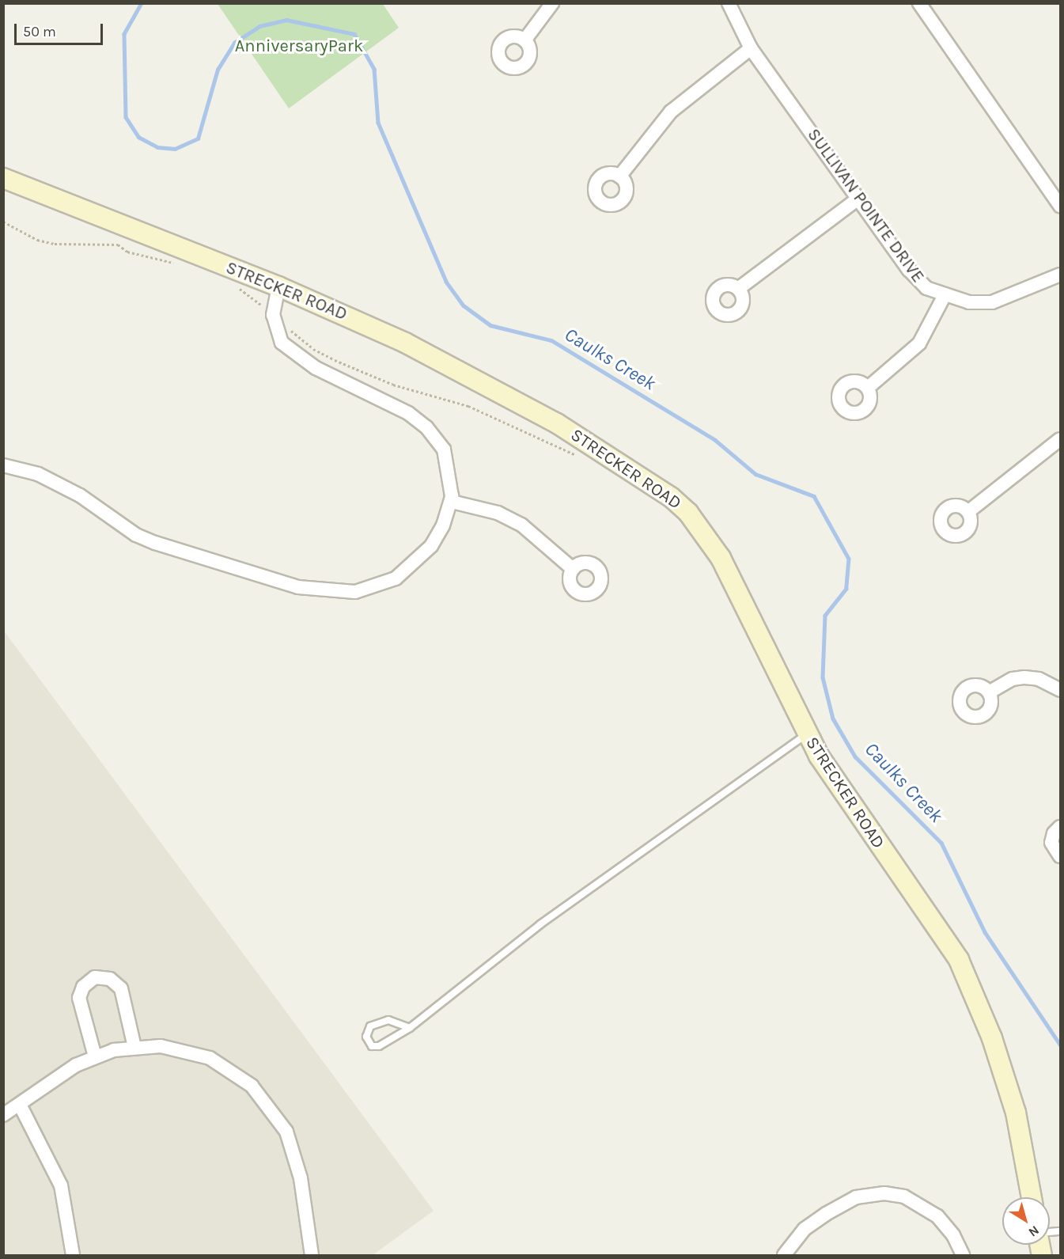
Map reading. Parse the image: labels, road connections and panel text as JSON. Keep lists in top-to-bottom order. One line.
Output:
{"streets":{"street":["SULLIVAN POINTE DRIVE","STRECKER ROAD"]},"water":["Caulks Creek"],"parks":["AnniversaryPark"],"scale_bar":"50 m","north":"bottom right"}
